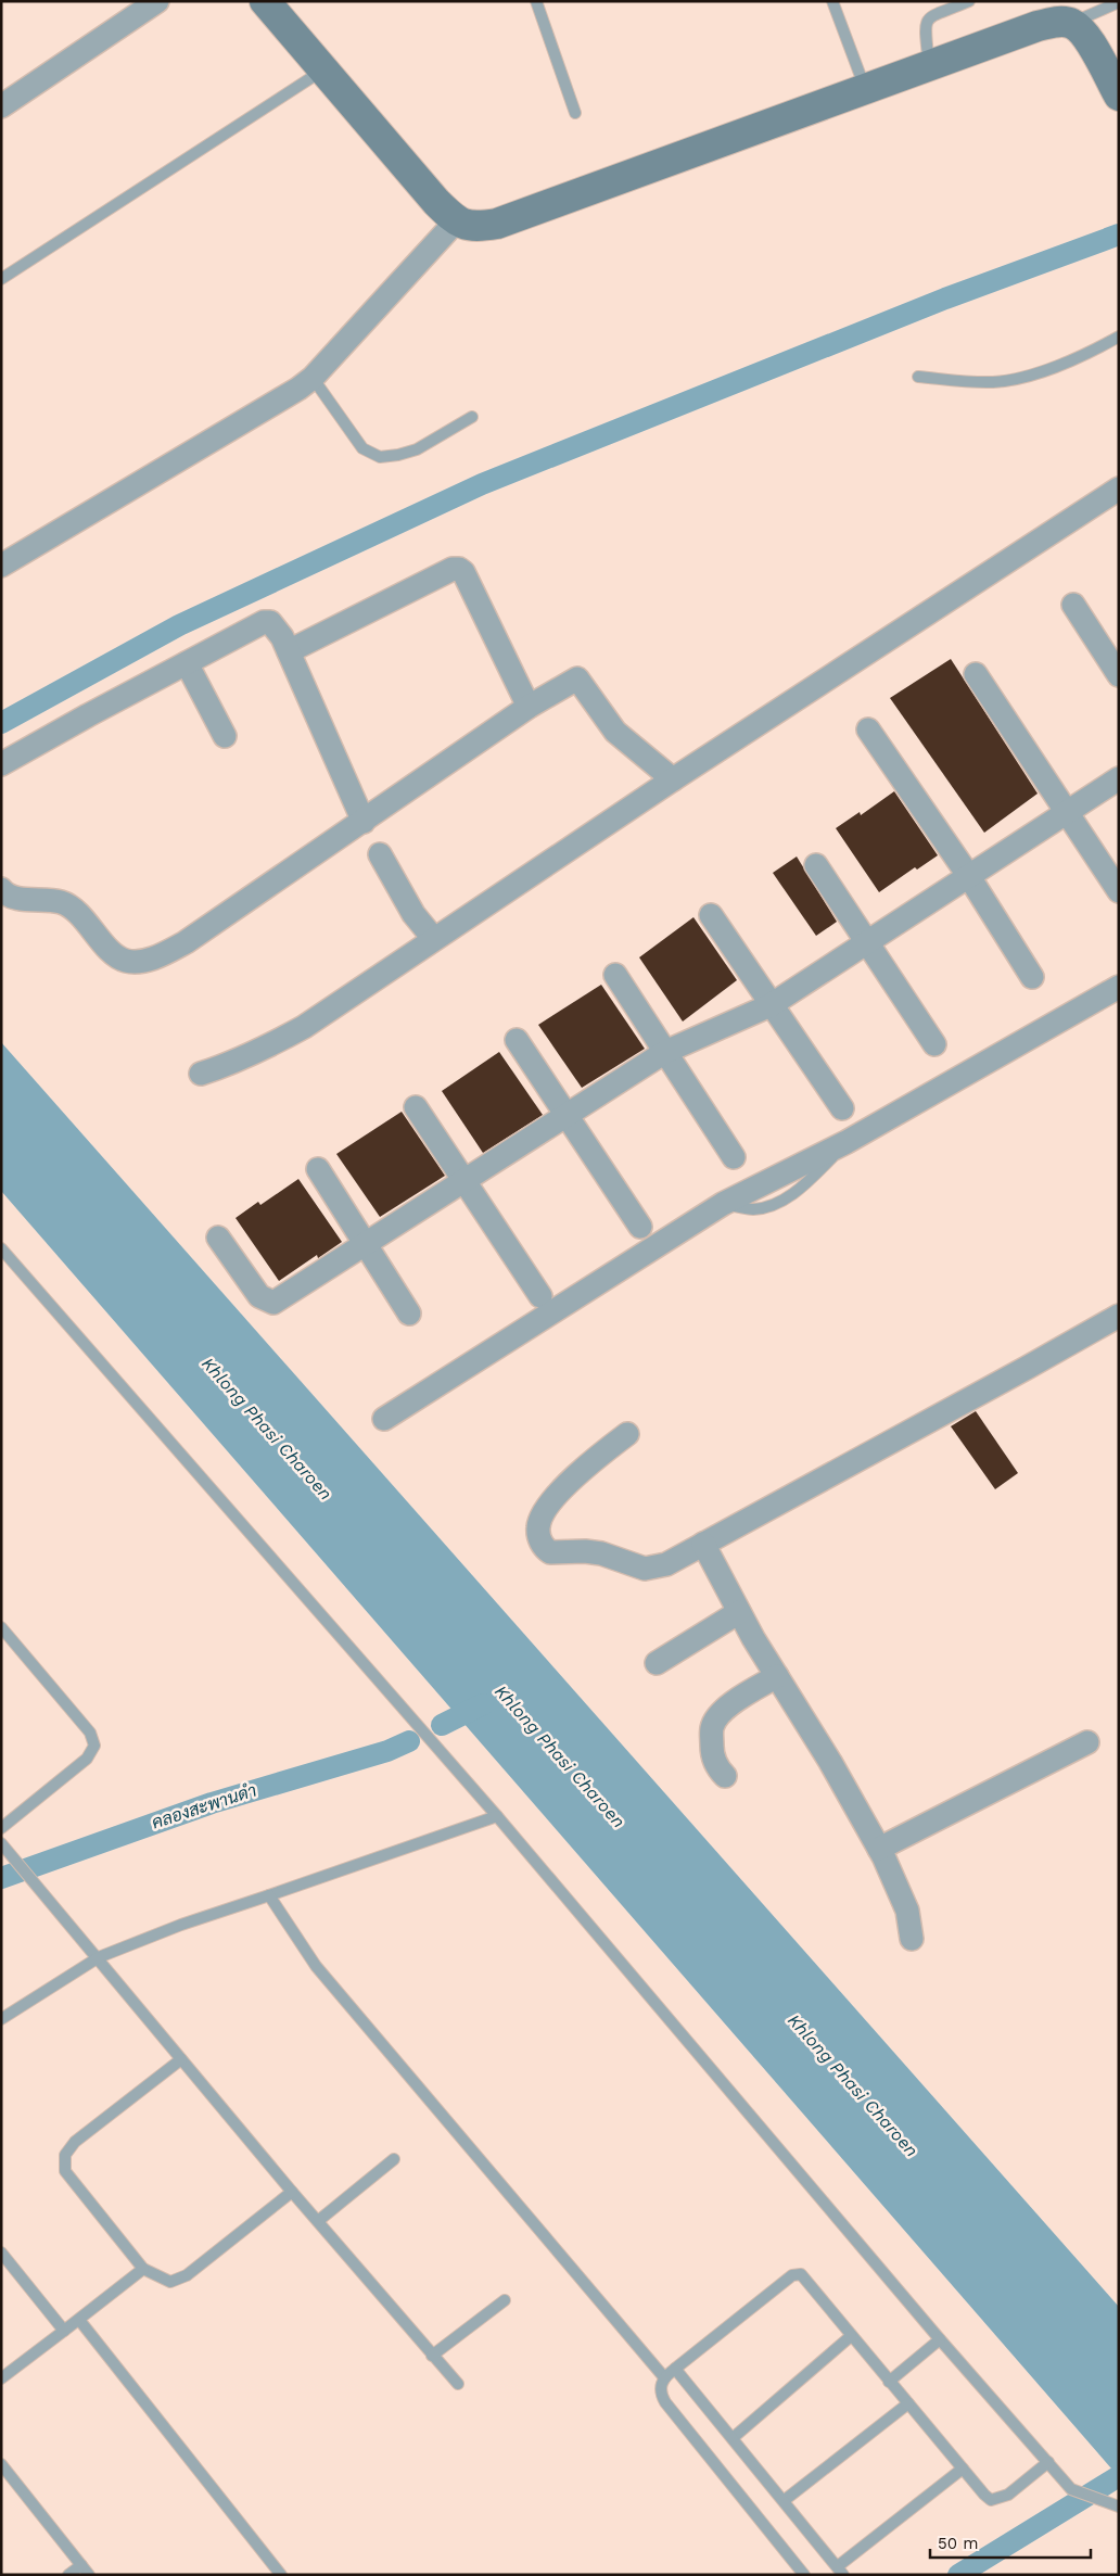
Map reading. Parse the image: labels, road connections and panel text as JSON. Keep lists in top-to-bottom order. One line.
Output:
{"water":["Khlong Phasi Charoen","คลองสะพานดำ"],"scale_bar":"50 m"}
